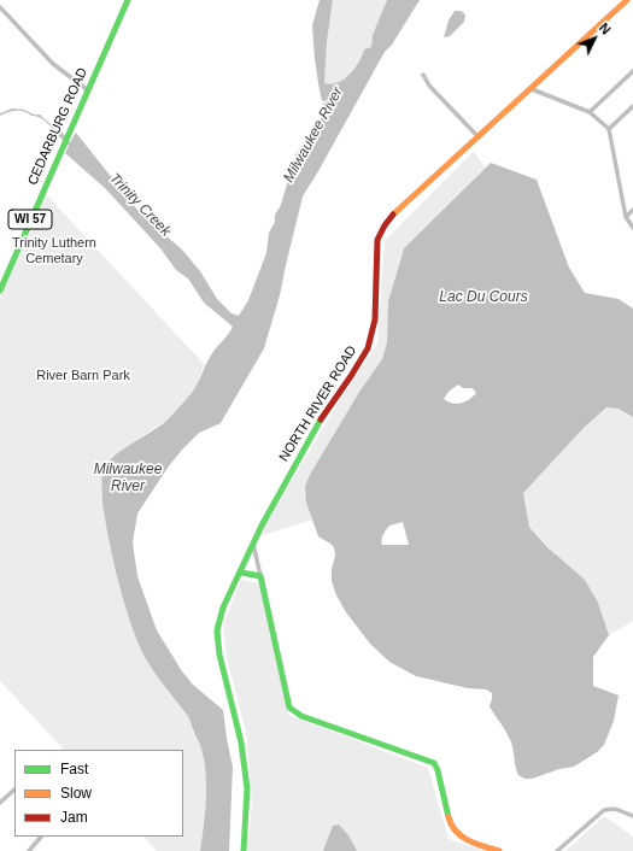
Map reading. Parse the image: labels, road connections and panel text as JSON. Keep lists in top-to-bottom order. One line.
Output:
{"streets":{"street":["CEDARBURG ROAD","WI 57","NORTH RIVER ROAD"]},"water":["Milwaukee River","Trinity Creek","Lac Du Cours"],"parks":["Trinity Luthern Cemetary","River Barn Park"],"legend":["Fast","Slow","Jam"],"north":"top right"}
